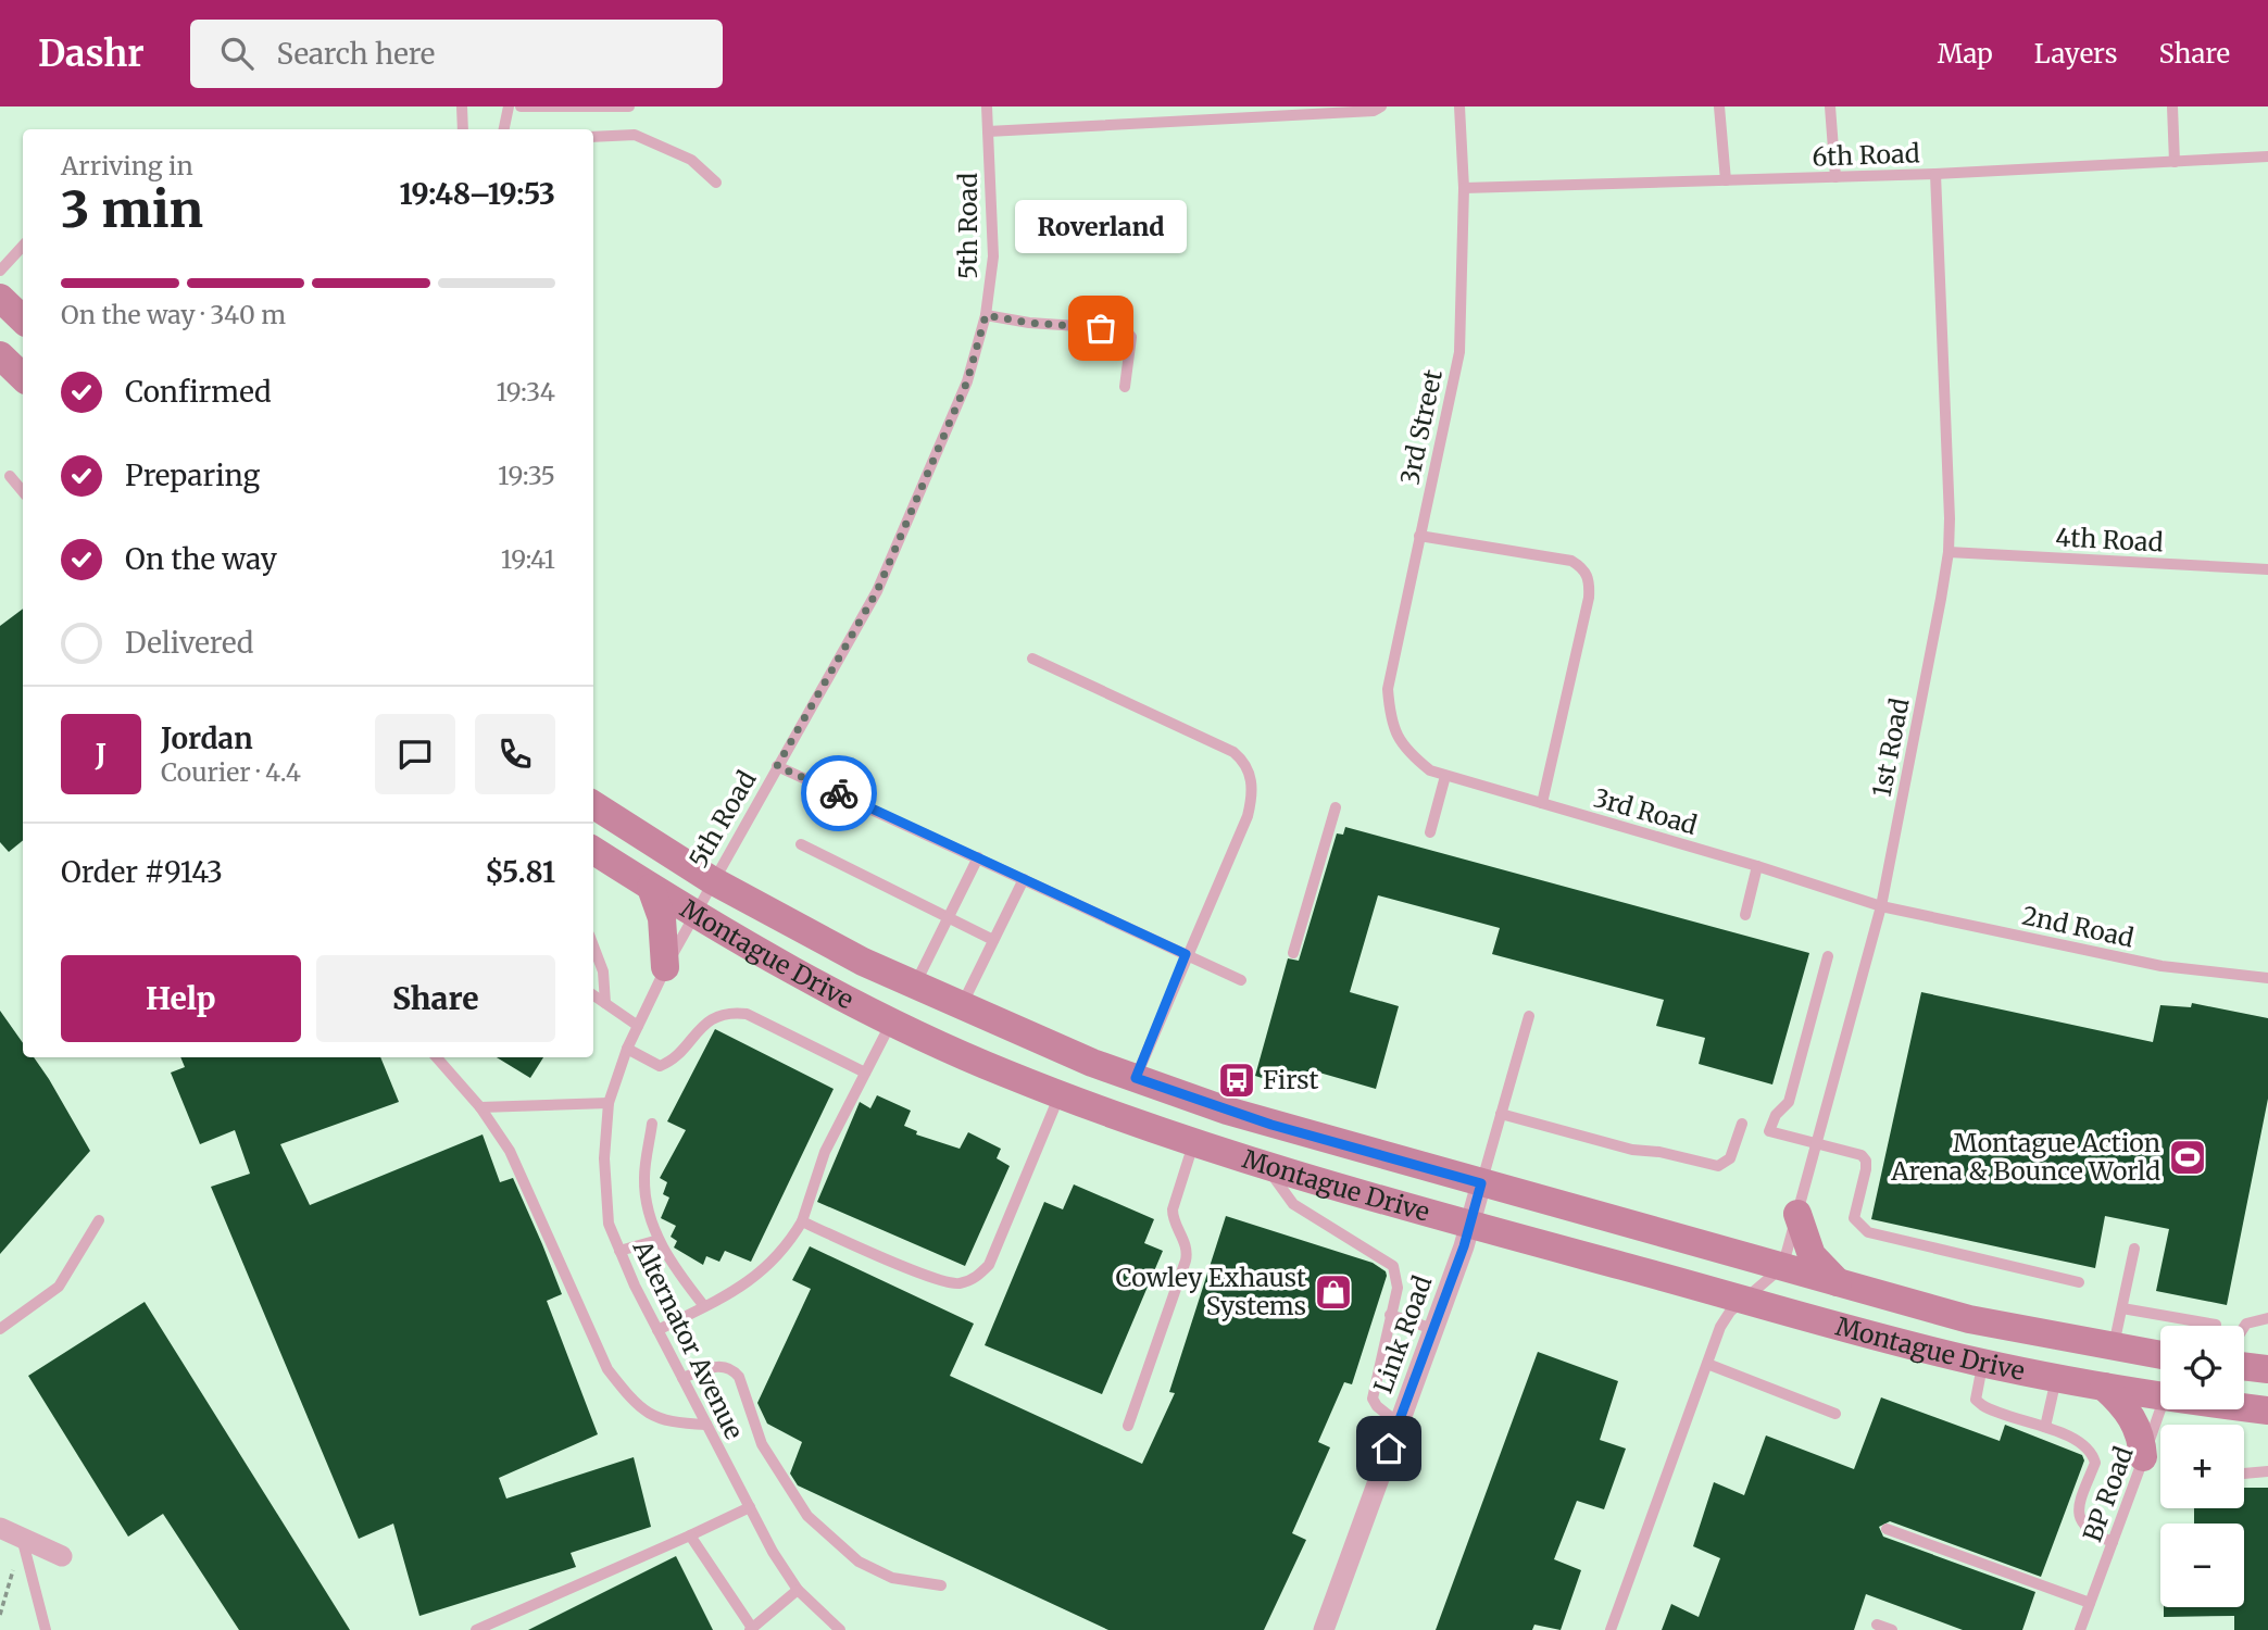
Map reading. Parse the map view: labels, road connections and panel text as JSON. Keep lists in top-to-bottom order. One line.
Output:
{"streets":{"main road":["Montague Drive"],"street":["Link Road"],"lane":["6th Road","5th Road","3rd Street","4th Road","1st Road","3rd Road","2nd Road","Alternator Avenue","BP Road"]},"crossings":[["6th Road","3rd Street"],["6th Road","1st Road"],["5th Road","Montague Drive"],["5th Road","Alternator Avenue"],["3rd Street","3rd Road"],["4th Road","1st Road"],["1st Road","3rd Road"],["1st Road","2nd Road"],["1st Road","Montague Drive"],["3rd Road","2nd Road"],["Montague Drive","Link Road"],["Montague Drive","Alternator Avenue"]],"places":{"other":["Roverland"],"bus stop":["First"],"sports":["Montague Action Arena & Bounce World"],"shop":["Cowley Exhaust Systems"]},"page":{"header":"Dashr","search":"Search here","nav":["Map","Layers","Share"],"heading":["3 min","Arriving in","19:48–19:53"],"panel":["Jordan","Courier · 4.4","Order #9143","$5.81"],"bubble":"Roverland","bar":"On the way · 340 m","list":[["Confirmed","19:34"],["Preparing","19:35"],["On the way","19:41"],"Delivered"],"round":"J","buttons":["Help","Share"],"map_buttons":["+","−"]}}
